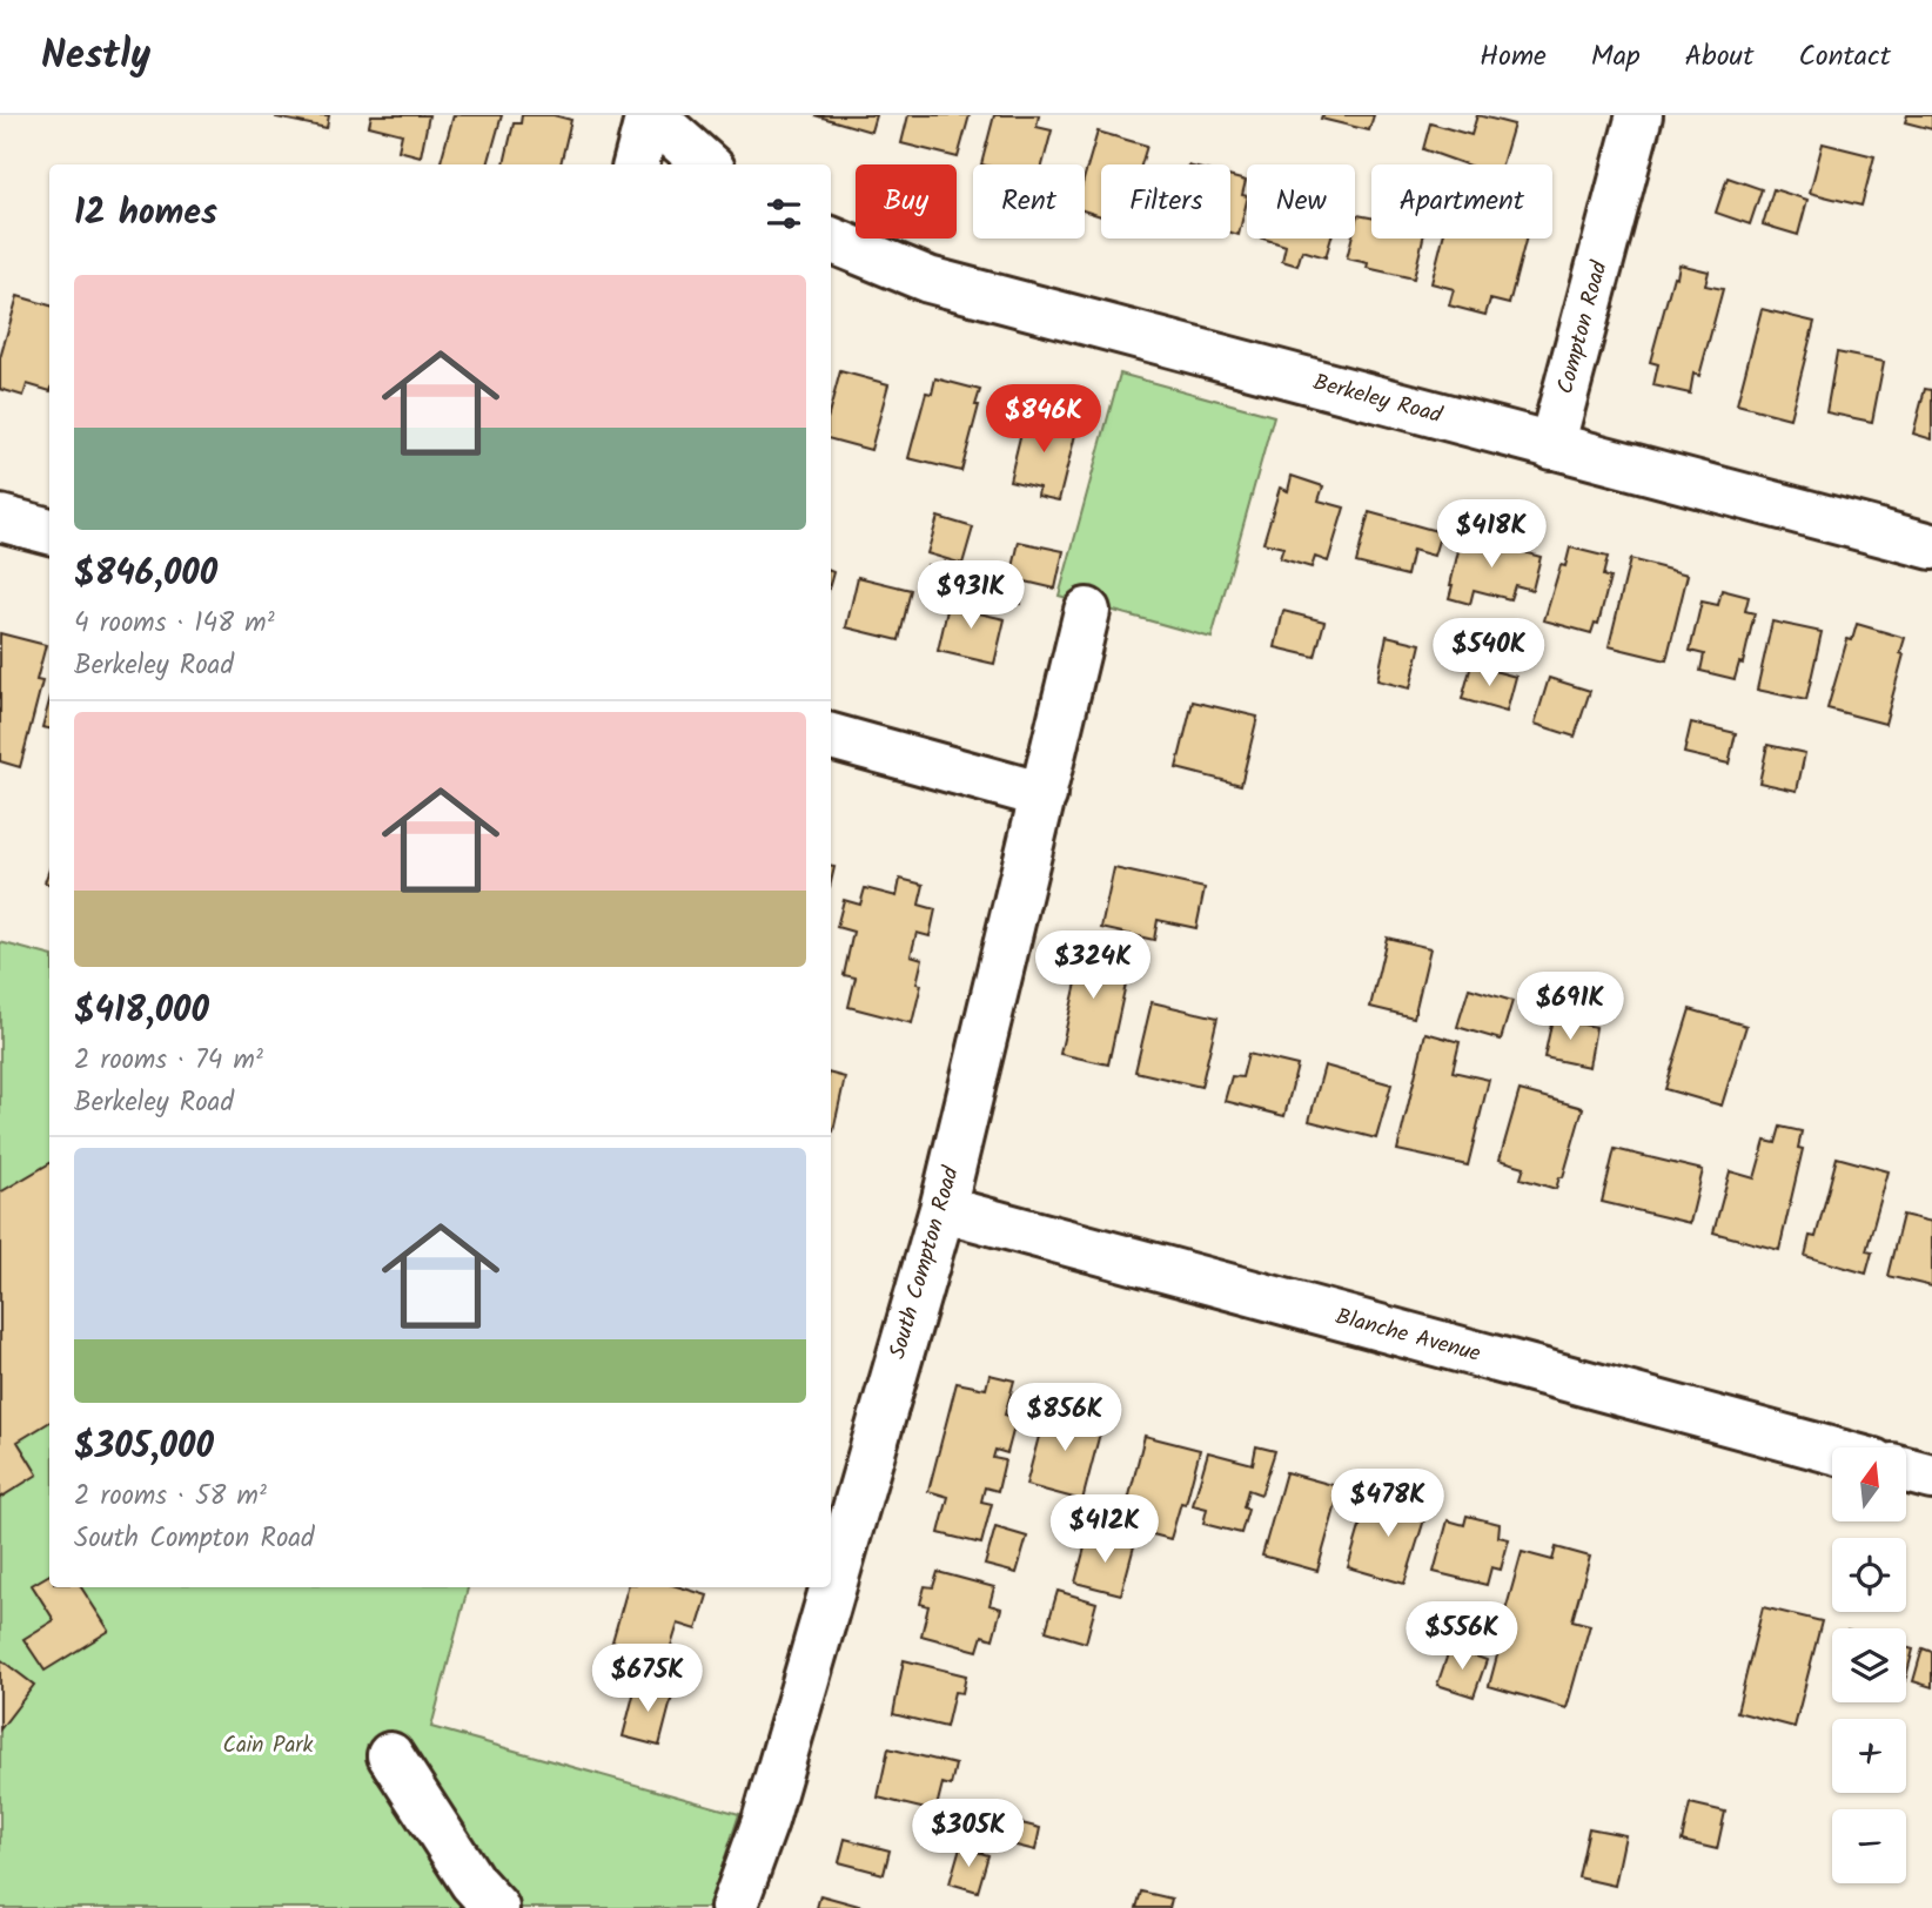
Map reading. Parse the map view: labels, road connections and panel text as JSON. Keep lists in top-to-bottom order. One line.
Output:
{"streets":{"street":["Compton Road","Berkeley Road","South Compton Road","Blanche Avenue"]},"crossings":[["Compton Road","Berkeley Road"],["South Compton Road","Blanche Avenue"]],"parks":["Cain Park"],"north":"top","page":{"header":"Nestly","nav":["Home","Map","About","Contact"],"chip":["Buy","Rent","Filters","New","Apartment"],"heading":"12 homes","list":[{"name":"$846,000","note":"4 rooms · 148 m² · Berkeley Road"},{"name":"$418,000","note":"2 rooms · 74 m² · Berkeley Road"},{"name":"$305,000","note":"2 rooms · 58 m² · South Compton Road"}],"price":["$846K","$418K","$931K","$540K","$324K","$691K","$856K","$478K","$412K","$556K","$675K","$305K"],"map_buttons":["+","−"]}}
